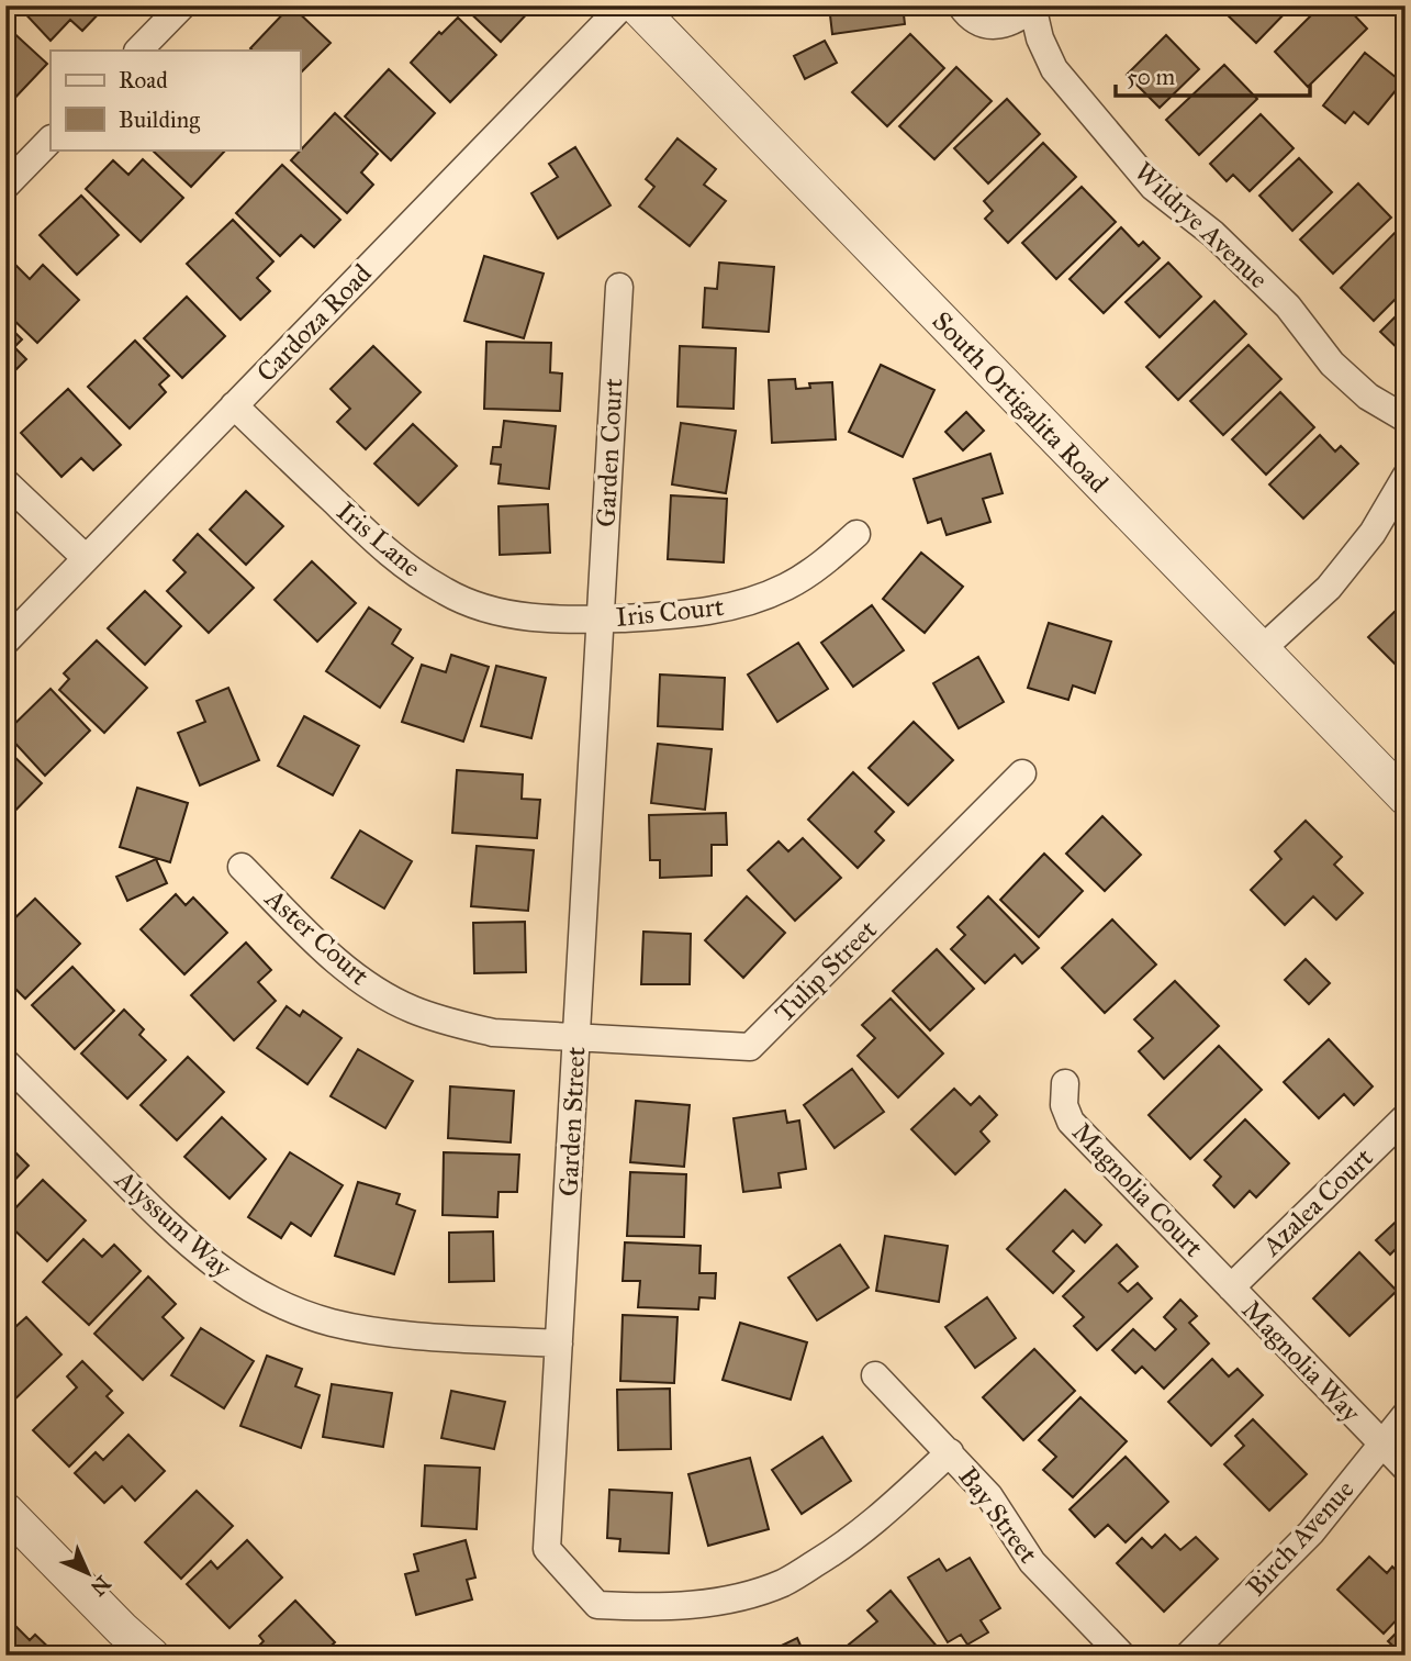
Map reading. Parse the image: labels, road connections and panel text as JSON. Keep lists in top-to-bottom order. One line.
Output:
{"streets":{"street":["Wildrye Avenue","Cardoza Road","South Ortigalita Road","Garden Court","Iris Lane","Iris Court","Aster Court","Tulip Street","Garden Street","Magnolia Court","Azalea Court","Alyssum Way","Magnolia Way","Bay Street","Birch Avenue"]},"crossings":[["Cardoza Road","Iris Lane"],["Garden Court","Iris Lane"],["Garden Court","Iris Court"],["Garden Court","Garden Street"],["Iris Lane","Iris Court"],["Iris Lane","Garden Street"],["Iris Court","Garden Street"],["Aster Court","Tulip Street"],["Aster Court","Garden Street"],["Tulip Street","Garden Street"],["Garden Street","Alyssum Way"],["Garden Street","Bay Street"],["Magnolia Court","Azalea Court"],["Magnolia Court","Magnolia Way"],["Azalea Court","Magnolia Way"],["Magnolia Way","Birch Avenue"]],"legend":["Road","Building"],"scale_bar":"50 m","north":"bottom right"}
